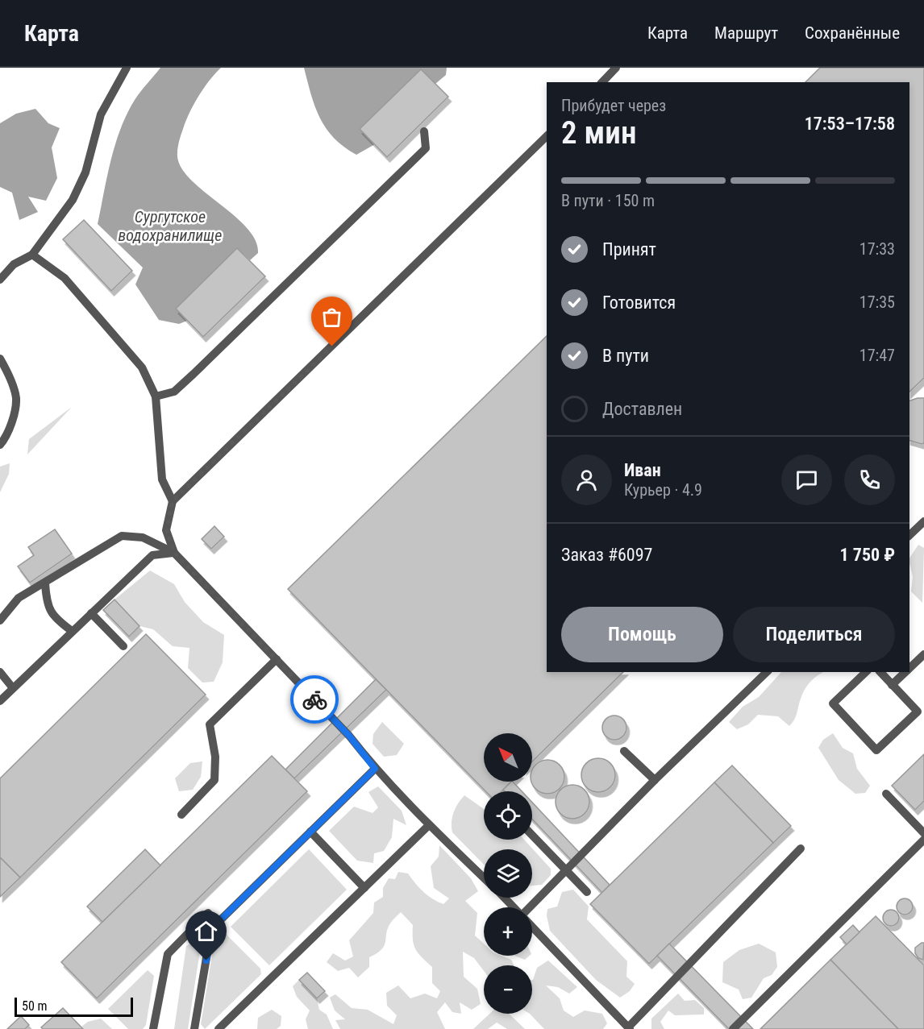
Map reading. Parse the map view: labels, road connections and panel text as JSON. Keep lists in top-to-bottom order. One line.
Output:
{"water":["Сургутское водохранилище"],"scale_bar":"50 m","north":"top left","page":{"header":"Карта","nav":["Карта","Маршрут","Сохранённые"],"heading":["2 мин","Прибудет через","17:53–17:58"],"panel":["Иван","Курьер · 4.9","Заказ #6097","1 750 ₽"],"bar":"В пути · 150 m","list":[["Принят","17:33"],["Готовится","17:35"],["В пути","17:47"],"Доставлен"],"buttons":["Помощь","Поделиться"],"map_buttons":["+","−"],"scale":"50 m"}}
